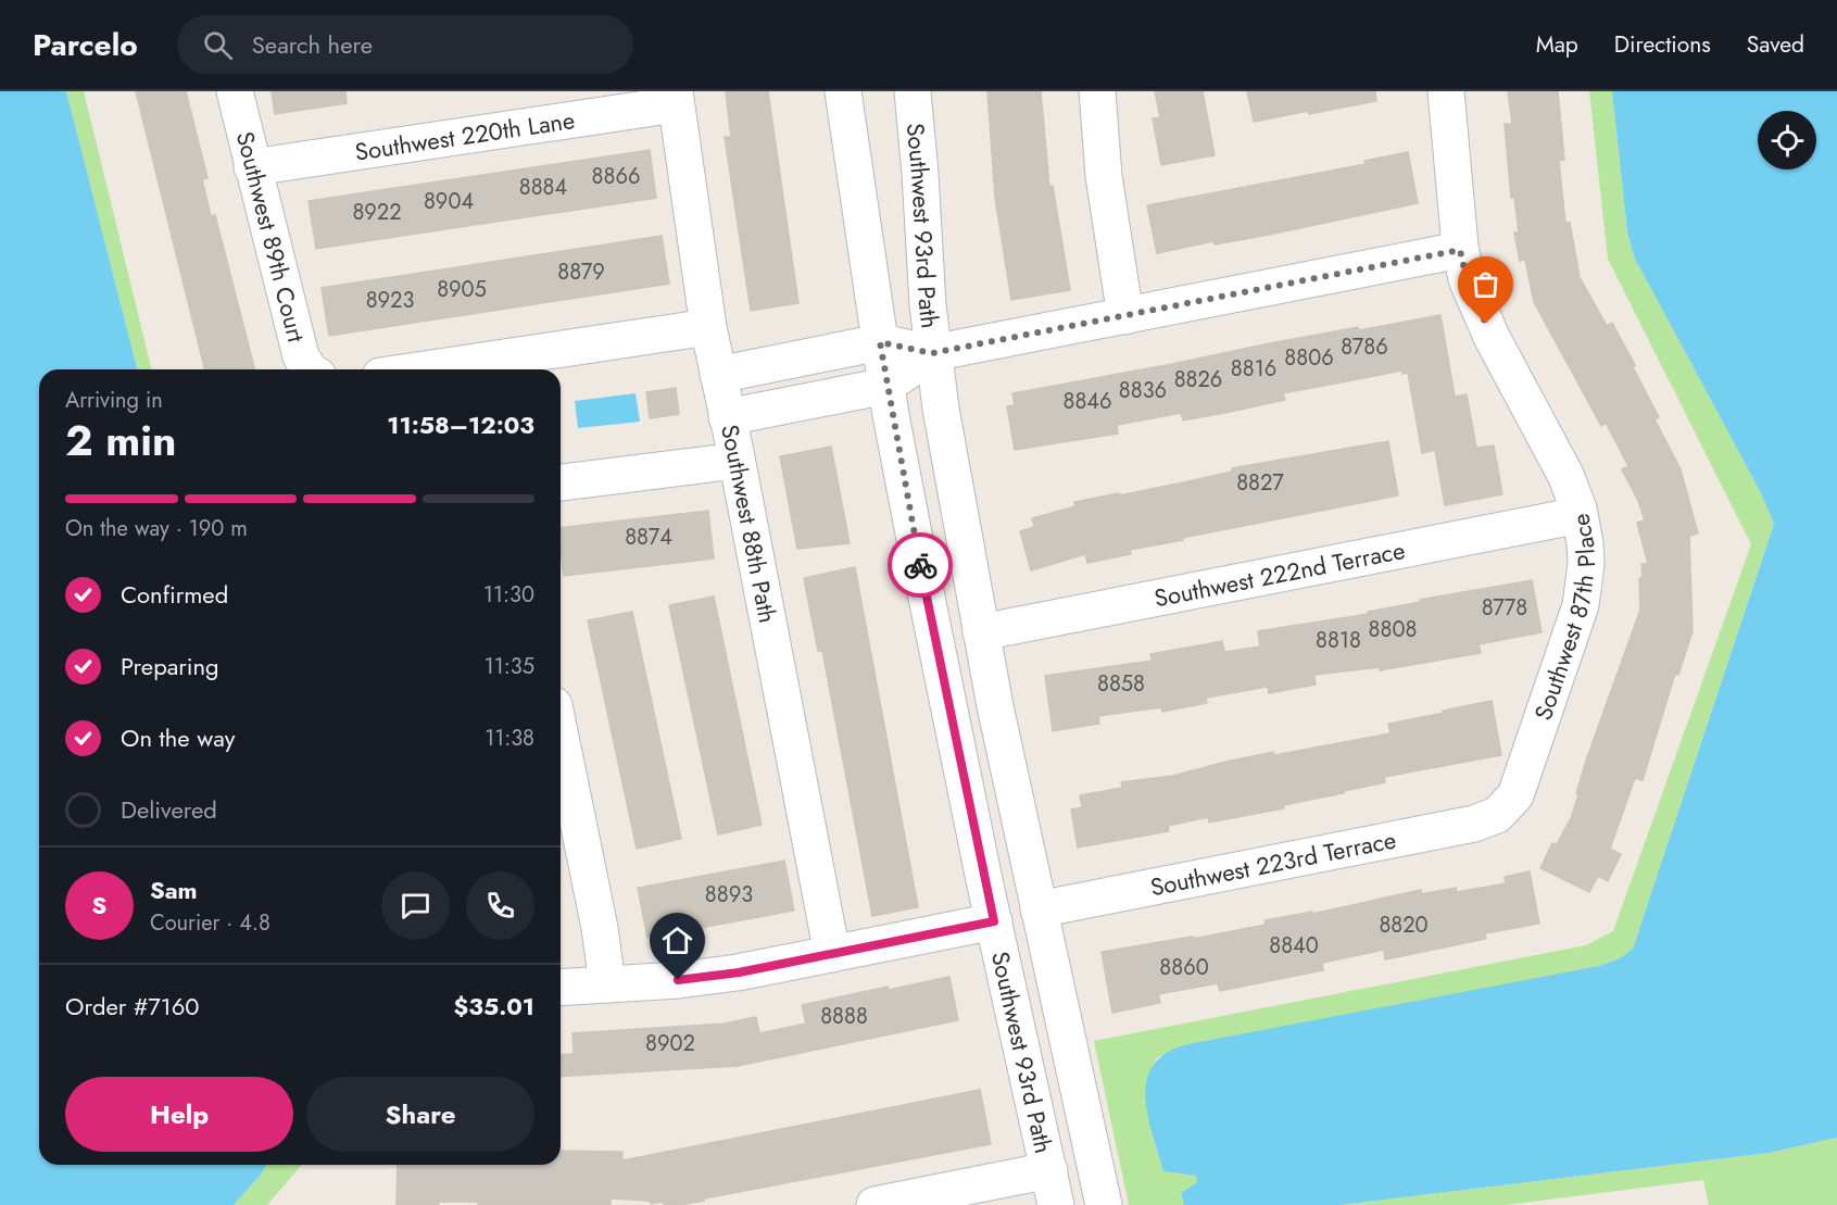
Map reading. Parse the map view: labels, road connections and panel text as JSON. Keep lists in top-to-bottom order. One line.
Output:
{"streets":{"street":["Southwest 220th Lane","Southwest 93rd Path","Southwest 89th Court","Southwest 88th Path","Southwest 222nd Terrace","Southwest 87th Place","Southwest 223rd Terrace"]},"crossings":[["Southwest 220th Lane","Southwest 89th Court"],["Southwest 220th Lane","Southwest 88th Path"],["Southwest 93rd Path","Southwest 222nd Terrace"],["Southwest 93rd Path","Southwest 223rd Terrace"],["Southwest 222nd Terrace","Southwest 87th Place"],["Southwest 87th Place","Southwest 223rd Terrace"]],"house_numbers":["8866","8884","8904","8922","8879","8905","8923","8786","8806","8816","8826","8836","8846","8827","8874","8778","8808","8818","8858","8893","8820","8840","8860","8888","8902"],"page":{"header":"Parcelo","search":"Search here","nav":["Map","Directions","Saved"],"heading":["2 min","Arriving in","11:58–12:03"],"panel":["Sam","Courier · 4.8","Order #7160","$35.01"],"bar":"On the way · 190 m","list":[["Confirmed","11:30"],["Preparing","11:35"],["On the way","11:38"],"Delivered"],"round":"S","buttons":["Help","Share"]}}
